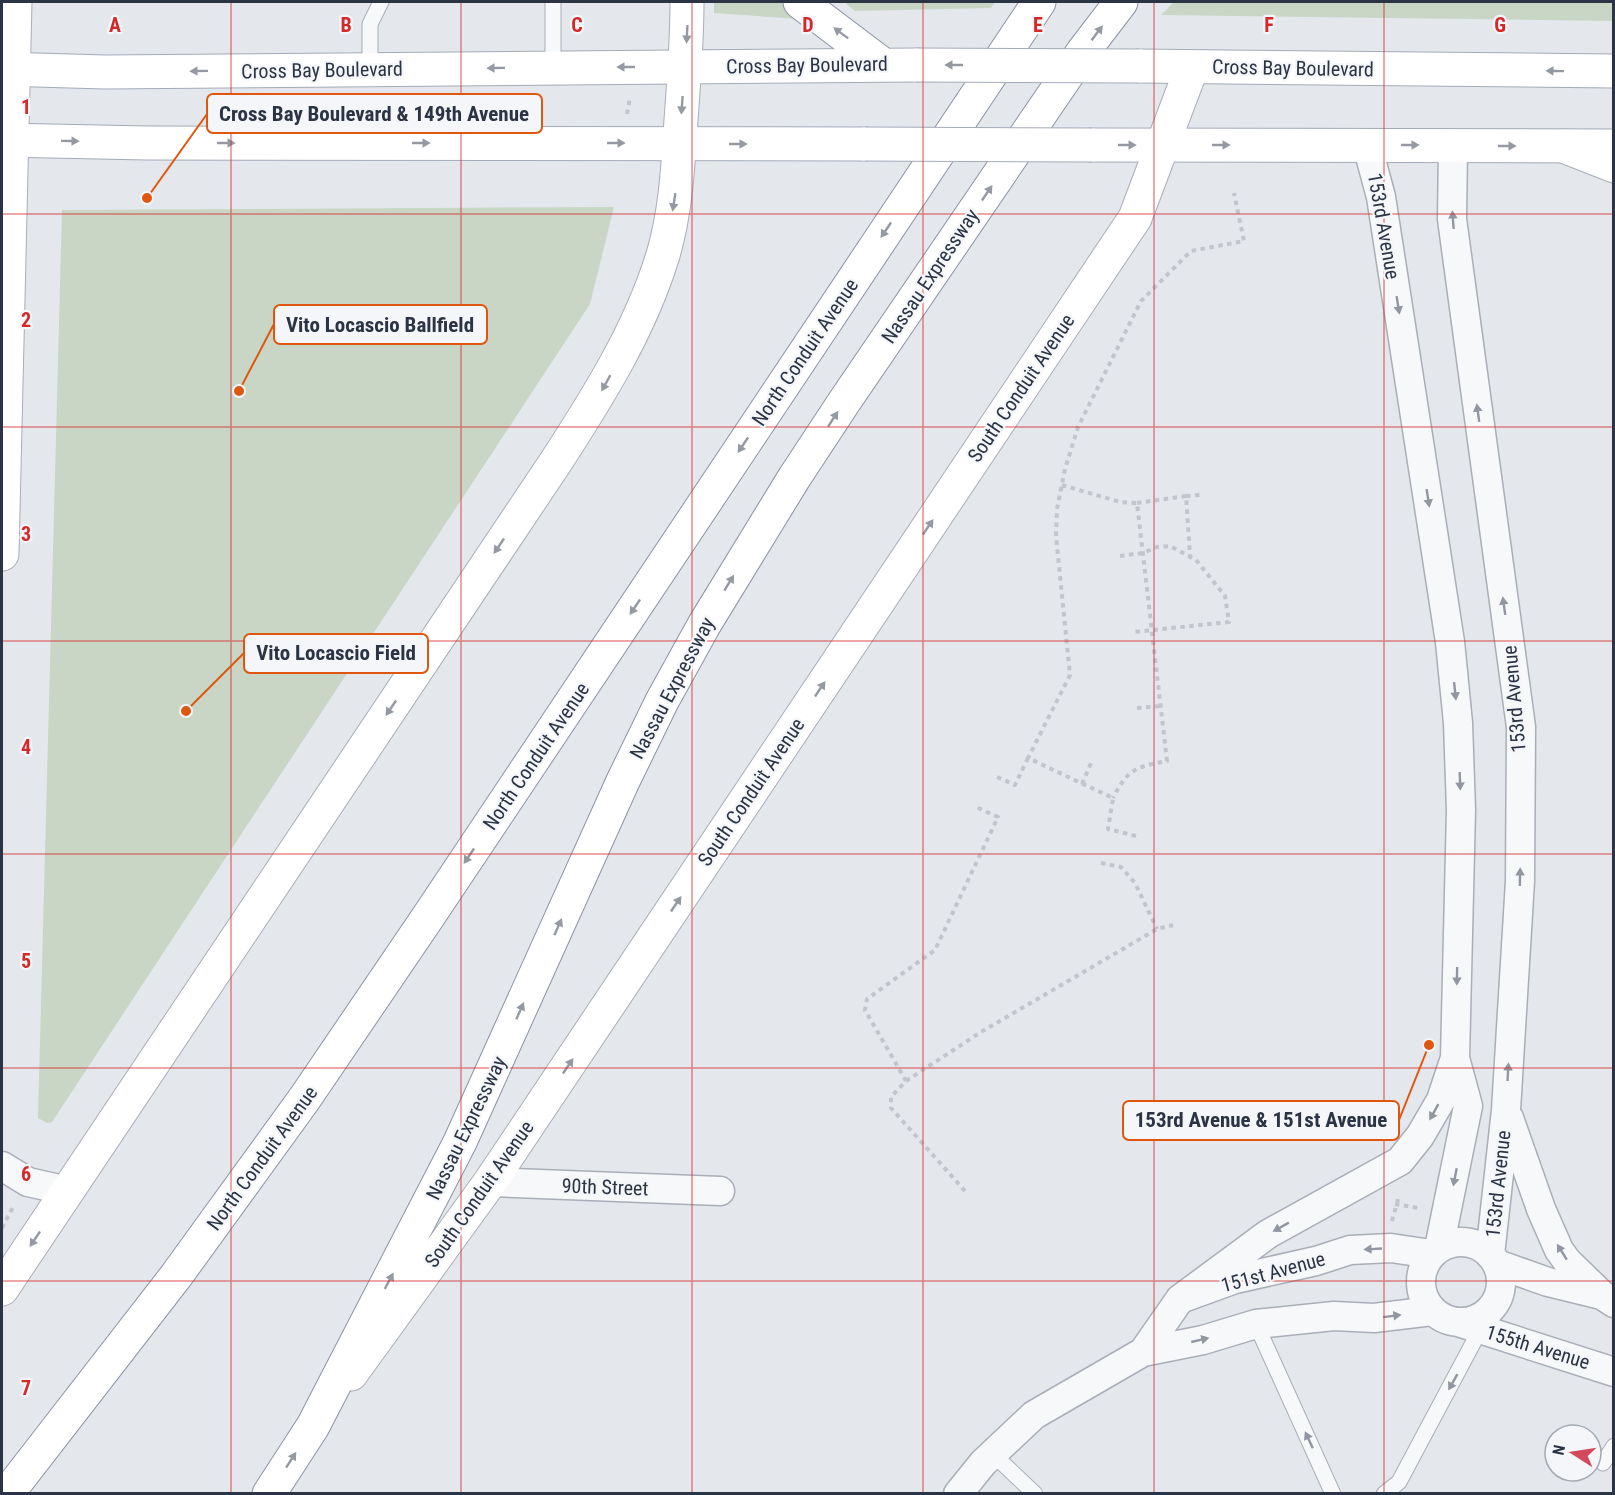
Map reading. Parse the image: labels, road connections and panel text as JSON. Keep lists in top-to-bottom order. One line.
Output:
{"streets":{"main road":["Cross Bay Boulevard","Nassau Expressway","North Conduit Avenue","South Conduit Avenue"],"street":["153rd Avenue","90th Street","151st Avenue","155th Avenue"]},"crossings":[["Cross Bay Boulevard","South Conduit Avenue"],["153rd Avenue","151st Avenue"],["153rd Avenue","155th Avenue"],["Nassau Expressway","South Conduit Avenue"],["South Conduit Avenue","90th Street"],["151st Avenue","155th Avenue"]],"one_way":["South Conduit Avenue"],"places":["Cross Bay Boulevard & 149th Avenue","Vito Locascio Ballfield","Vito Locascio Field","153rd Avenue & 151st Avenue"],"north":"left","grid":{"columns":["A","B","C","D","E","F","G"],"rows":["1","2","3","4","5","6","7"]}}
